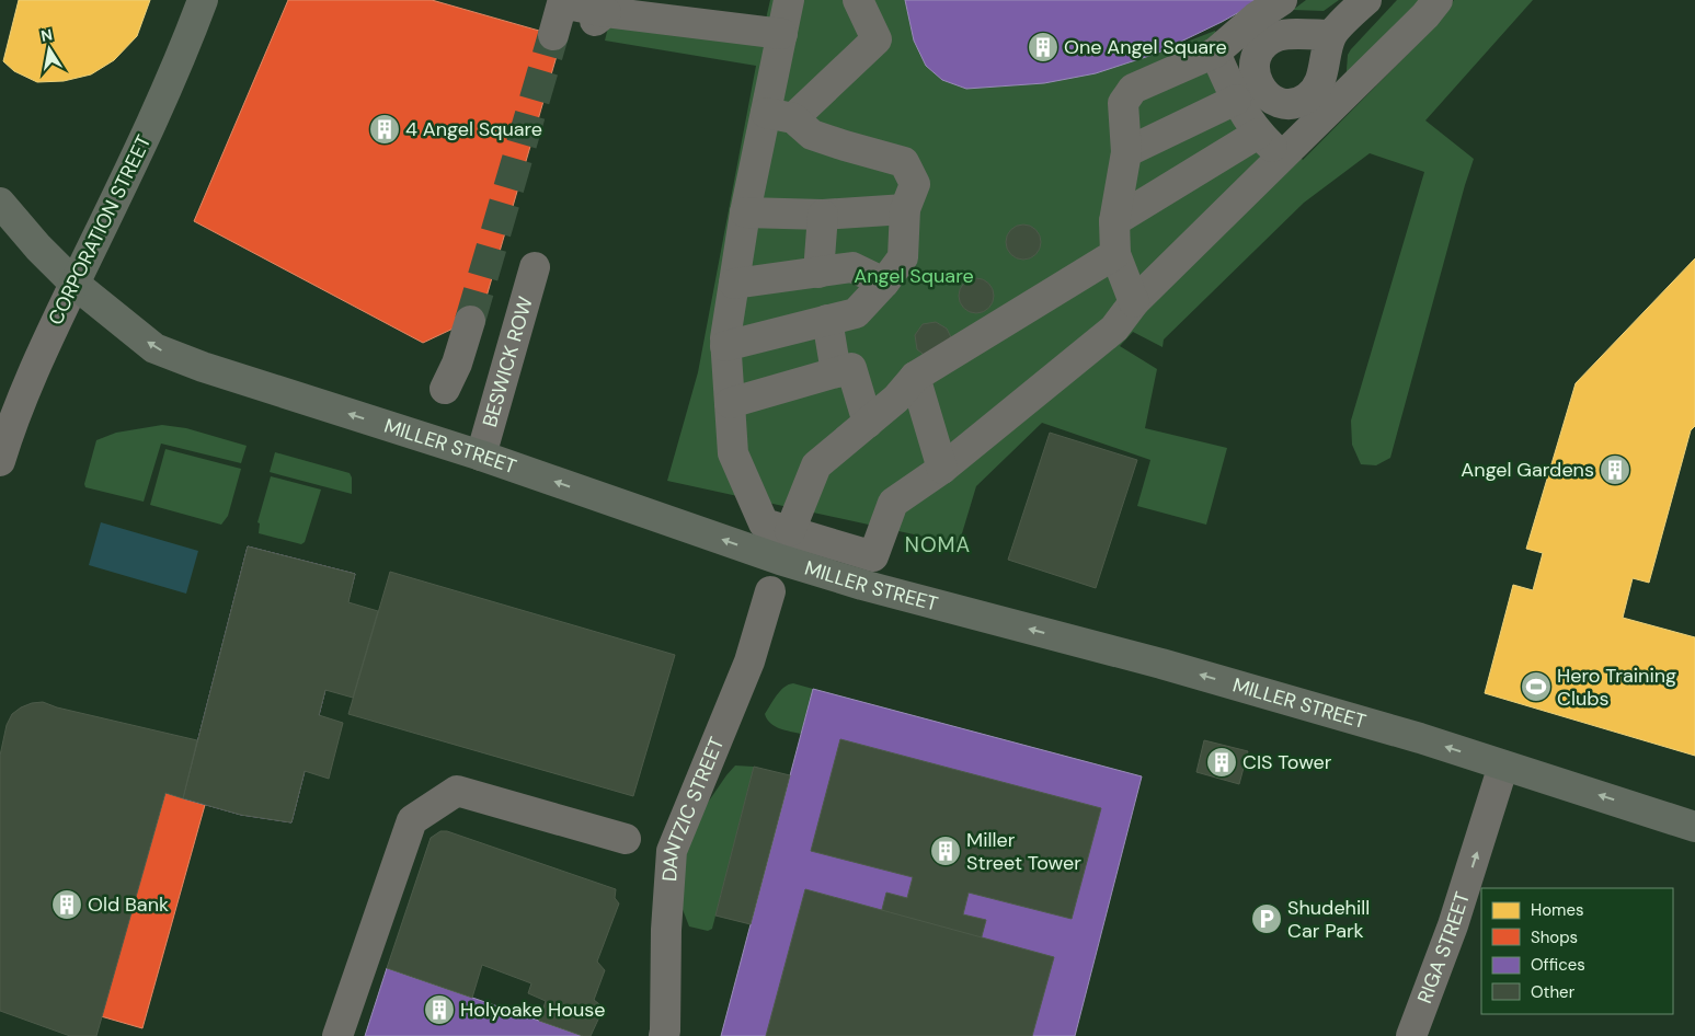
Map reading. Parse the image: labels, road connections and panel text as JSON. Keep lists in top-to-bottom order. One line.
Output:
{"streets":{"highway":["CORPORATION STREET","MILLER STREET"],"street":["BESWICK ROW","DANTZIC STREET","RIGA STREET"]},"crossings":[["CORPORATION STREET","MILLER STREET"],["BESWICK ROW","MILLER STREET"],["MILLER STREET","RIGA STREET"]],"one_way":["MILLER STREET","RIGA STREET"],"districts":["NOMA"],"parks":["Angel Square"],"places":{"building":["One Angel Square","4 Angel Square","Angel Gardens","CIS Tower","Miller Street Tower","Old Bank","Holyoake House"],"sports":["Hero Training Clubs"],"parking":["Shudehill Car Park"]},"legend":["Homes","Shops","Offices","Other"],"north":"top"}
